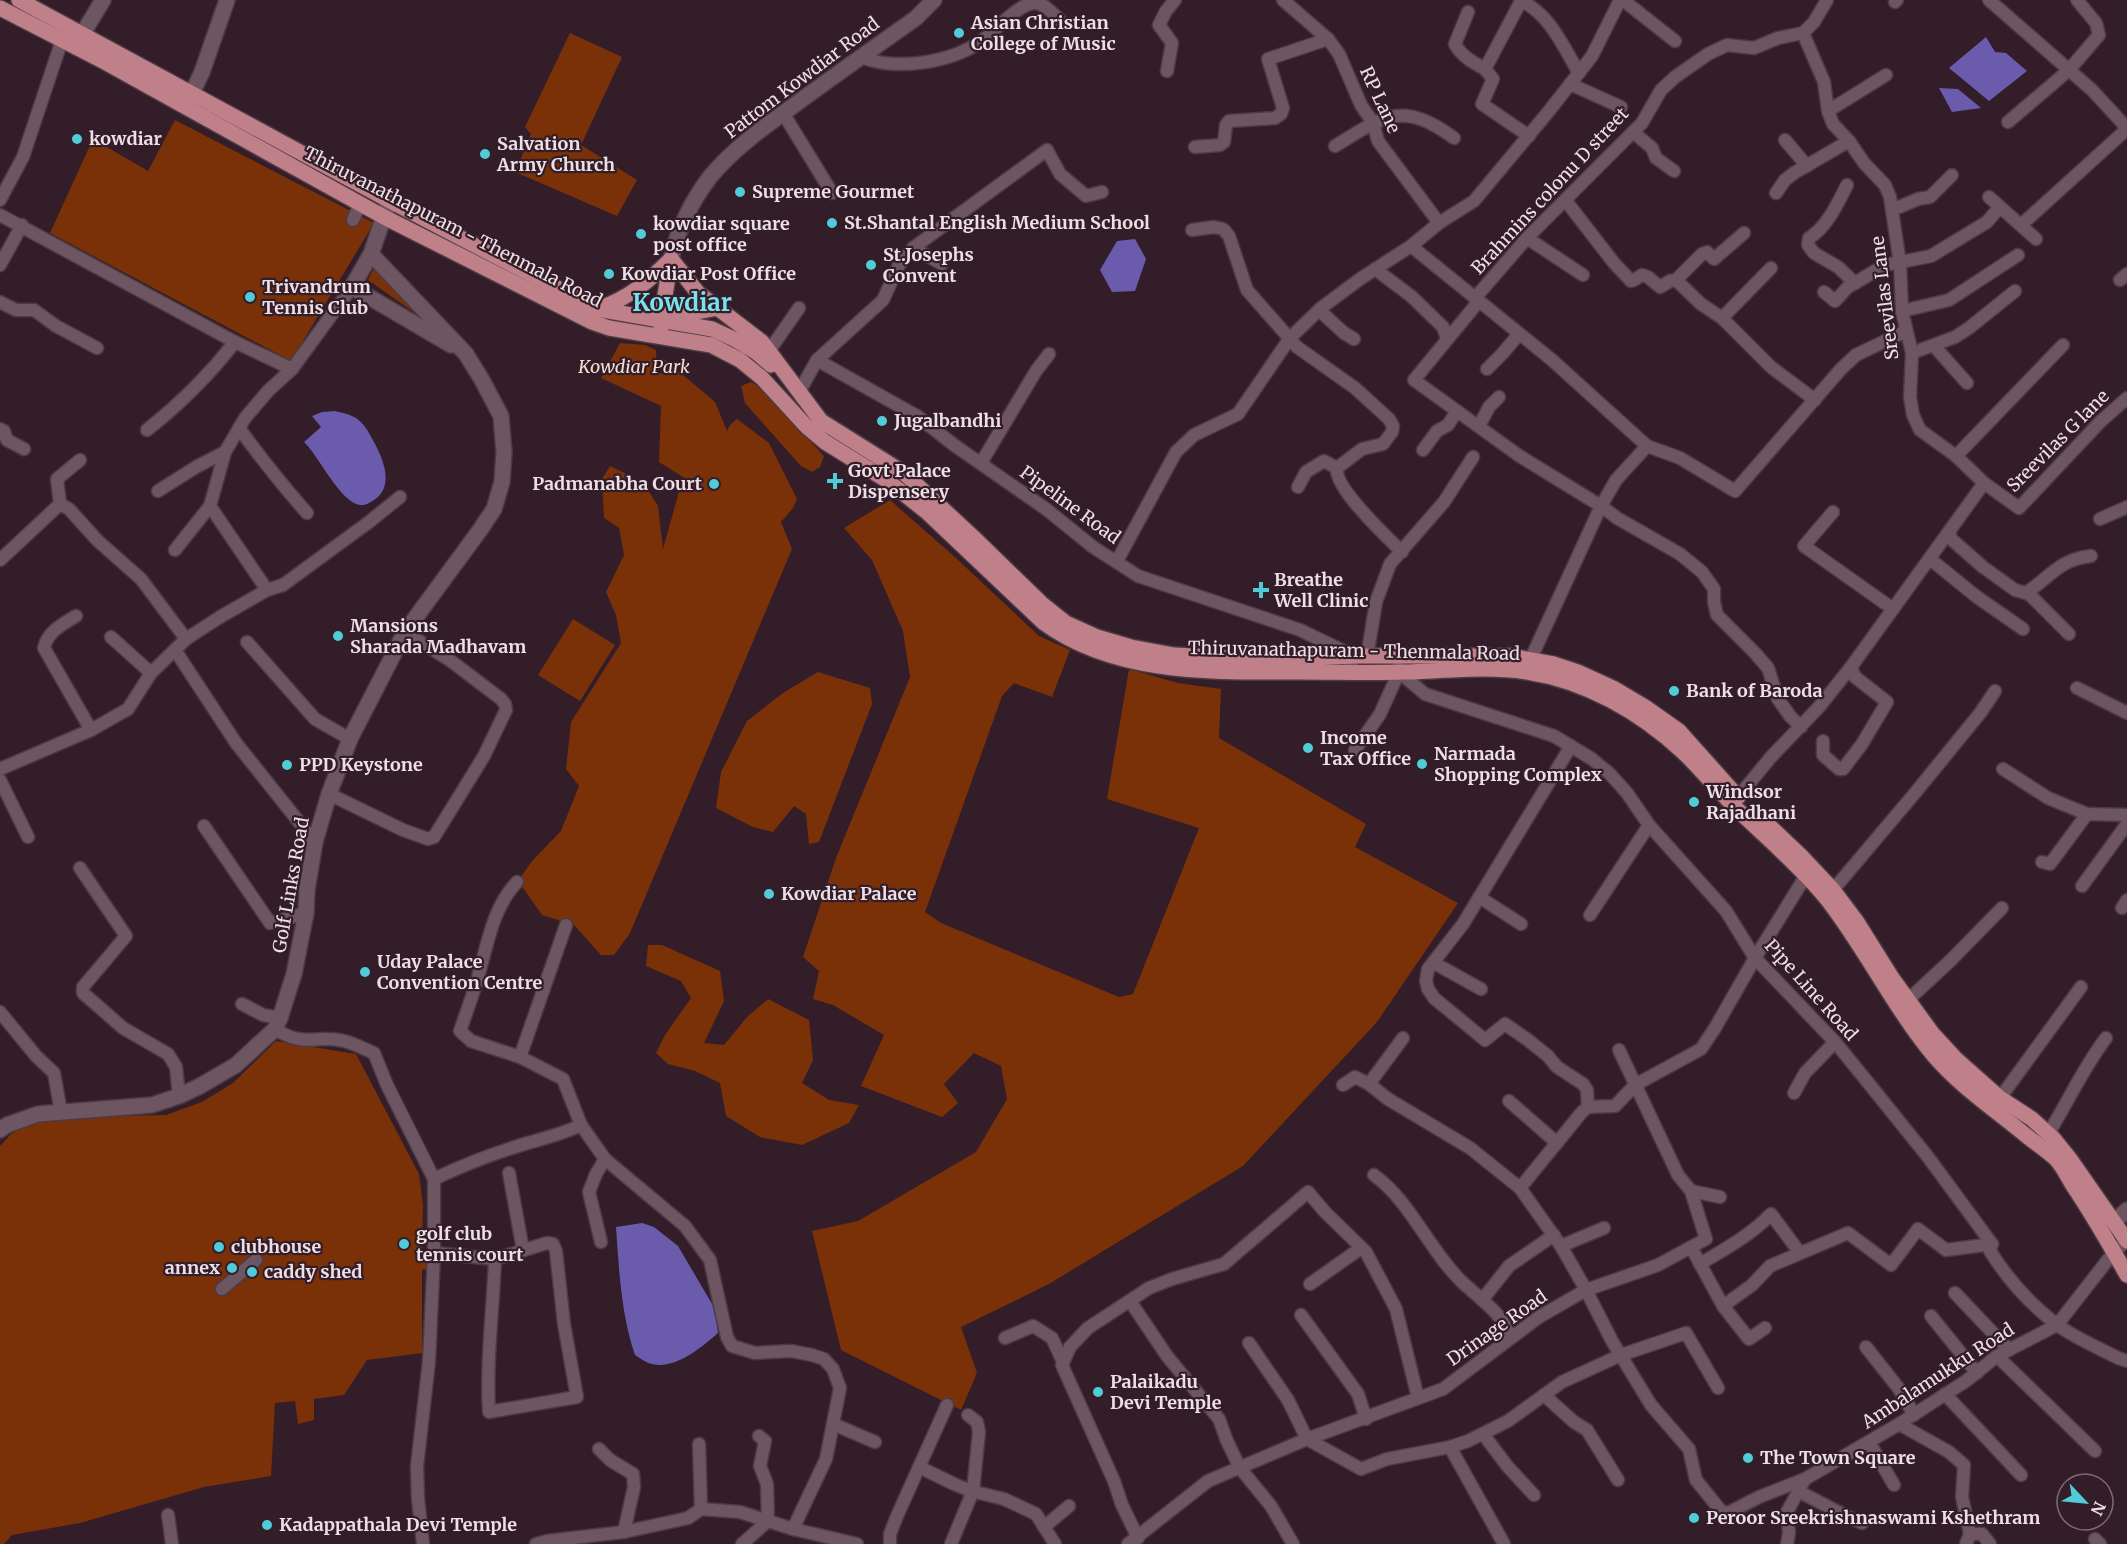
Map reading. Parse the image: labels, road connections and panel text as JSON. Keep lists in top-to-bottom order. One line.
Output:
{"streets":{"main road":["Thiruvanathapuram - Thenmala Road"],"street":["Pattom Kowdiar Road","RP Lane","Brahmins colonu D street","Sreevilas Lane","Sreevilas G lane","Pipeline Road","Golf Links Road","Pipe Line Road","Drinage Road","Ambalamukku Road"]},"crossings":[["Brahmins colonu D street","Sreevilas Lane"],["Thiruvanathapuram - Thenmala Road","Pipeline Road"],["Thiruvanathapuram - Thenmala Road","Pipe Line Road"],["Thiruvanathapuram - Thenmala Road","Ambalamukku Road"],["Sreevilas Lane","Sreevilas G lane"],["Pipe Line Road","Ambalamukku Road"]],"districts":["Kowdiar"],"parks":["Kowdiar Park"],"places":{"other":["Asian Christian College of Music","kowdiar","Salvation Army Church","Supreme Gourmet","St.Shantal English Medium School","kowdiar square post office","St.Josephs Convent","Kowdiar Post Office","Trivandrum Tennis Club","Jugalbandhi","Padmanabha Court","Mansions Sharada Madhavam","Bank of Baroda","Income Tax Office","Narmada Shopping Complex","PPD Keystone","Windsor Rajadhani","Kowdiar Palace","Uday Palace Convention Centre","golf club tennis court","clubhouse","annex","caddy shed","Palaikadu Devi Temple","The Town Square","Peroor Sreekrishnaswami Kshethram","Kadappathala Devi Temple"],"health":["Govt Palace Dispensery","Breathe Well Clinic"]},"north":"bottom right"}
